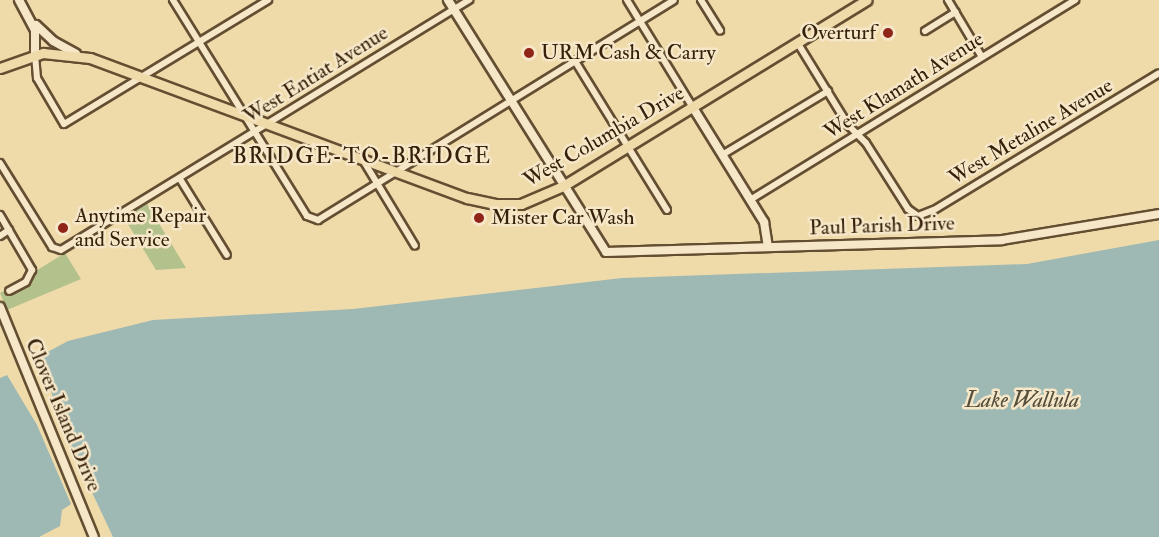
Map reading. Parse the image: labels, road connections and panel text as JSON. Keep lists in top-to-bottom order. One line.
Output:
{"streets":{"main road":["West Columbia Drive"],"street":["West Entiat Avenue","West Klamath Avenue","West Metaline Avenue","Paul Parish Drive","Clover Island Drive"]},"crossings":[["West Entiat Avenue","West Columbia Drive"],["West Klamath Avenue","West Metaline Avenue"],["West Columbia Drive","Paul Parish Drive"]],"districts":["BRIDGE-TO-BRIDGE"],"water":["Lake Wallula"],"places":["Overturf","URM Cash & Carry","Mister Car Wash","Anytime Repair and Service"]}
